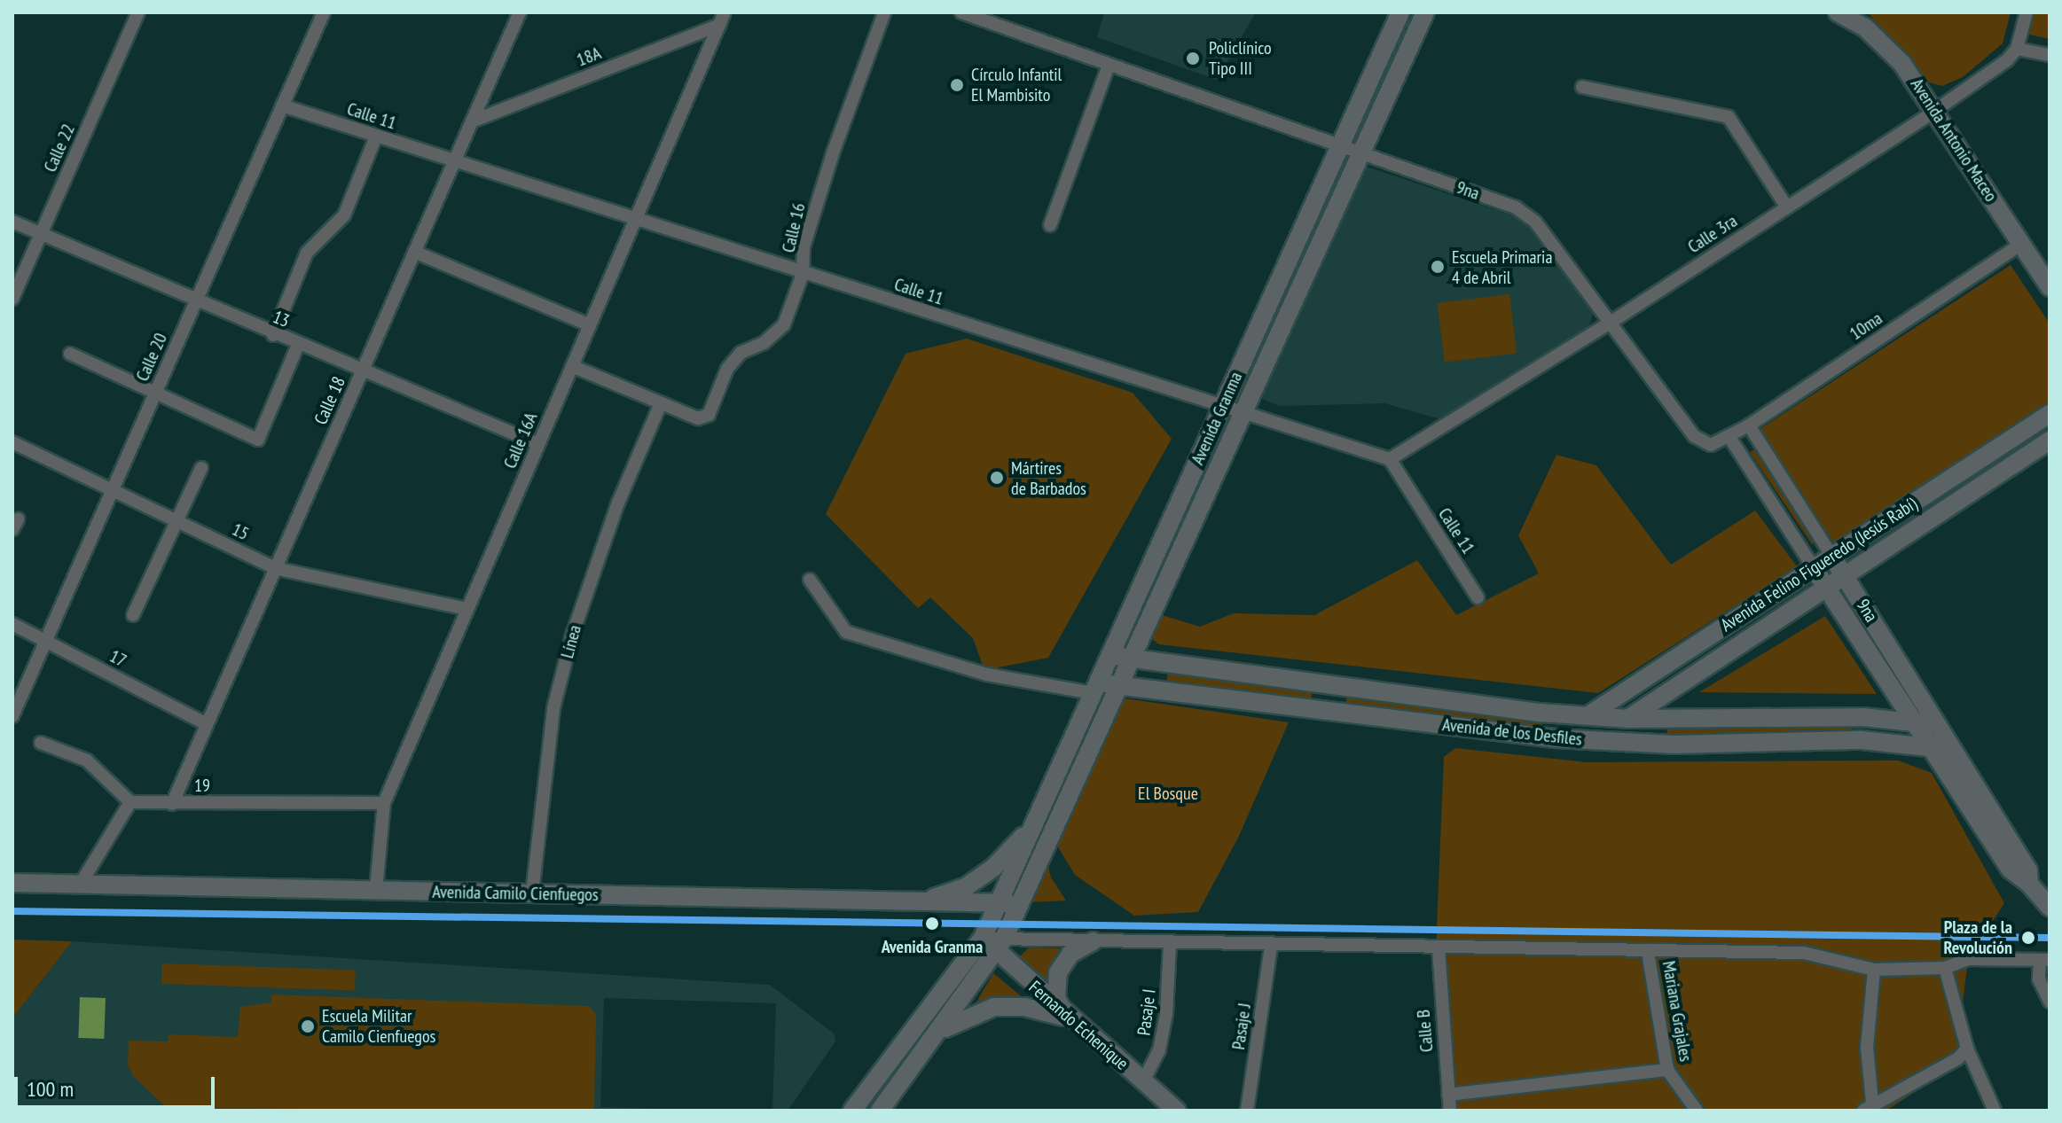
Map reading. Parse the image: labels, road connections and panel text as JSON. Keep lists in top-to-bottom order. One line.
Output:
{"streets":{"main road":["Avenida Antonio Maceo","9na","Avenida Granma","Avenida Felino Figueredo (Jesús Rabí)","Avenida de los Desfiles","Avenida Camilo Cienfuegos","Fernando Echenique"],"street":["18A","Calle 11","Calle 22","Calle 16","Calle 3ra","13","10ma","Calle 20","Calle 18","Calle 16A","15","Línea","17","19","Mariana Grajales","Pasaje I","Pasaje J","Calle B"]},"crossings":[["18A","Calle 18"],["18A","Calle 16A"],["Calle 11","Calle 16"],["Calle 11","Calle 3ra"],["Calle 11","Calle 20"],["Calle 11","Calle 18"],["Calle 11","Avenida Granma"],["Calle 11","Calle 16A"],["Avenida Antonio Maceo","Calle 3ra"],["Avenida Antonio Maceo","10ma"],["Calle 22","13"],["9na","Calle 3ra"],["9na","10ma"],["9na","Avenida Granma"],["9na","Avenida Felino Figueredo (Jesús Rabí)"],["9na","Avenida de los Desfiles"],["Calle 16","Línea"],["13","Calle 20"],["13","Calle 18"],["13","Calle 16A"],["Calle 20","15"],["Calle 20","17"],["Calle 18","15"],["Calle 18","17"],["Calle 18","19"],["Avenida Granma","Avenida de los Desfiles"],["Avenida Granma","Avenida Camilo Cienfuegos"],["Avenida Granma","Fernando Echenique"],["Calle 16A","15"],["Calle 16A","19"],["Calle 16A","Avenida Camilo Cienfuegos"],["Avenida Felino Figueredo (Jesús Rabí)","Avenida de los Desfiles"],["Línea","Avenida Camilo Cienfuegos"],["Pasaje I","Fernando Echenique"]],"parks":["El Bosque"],"places":["Policlínico Tipo III","Círculo Infantil El Mambisito","Escuela Primaria 4 de Abril","Mártires de Barbados","Avenida Granma","Plaza de la Revolución","Escuela Militar Camilo Cienfuegos"],"scale_bar":"100 m"}
